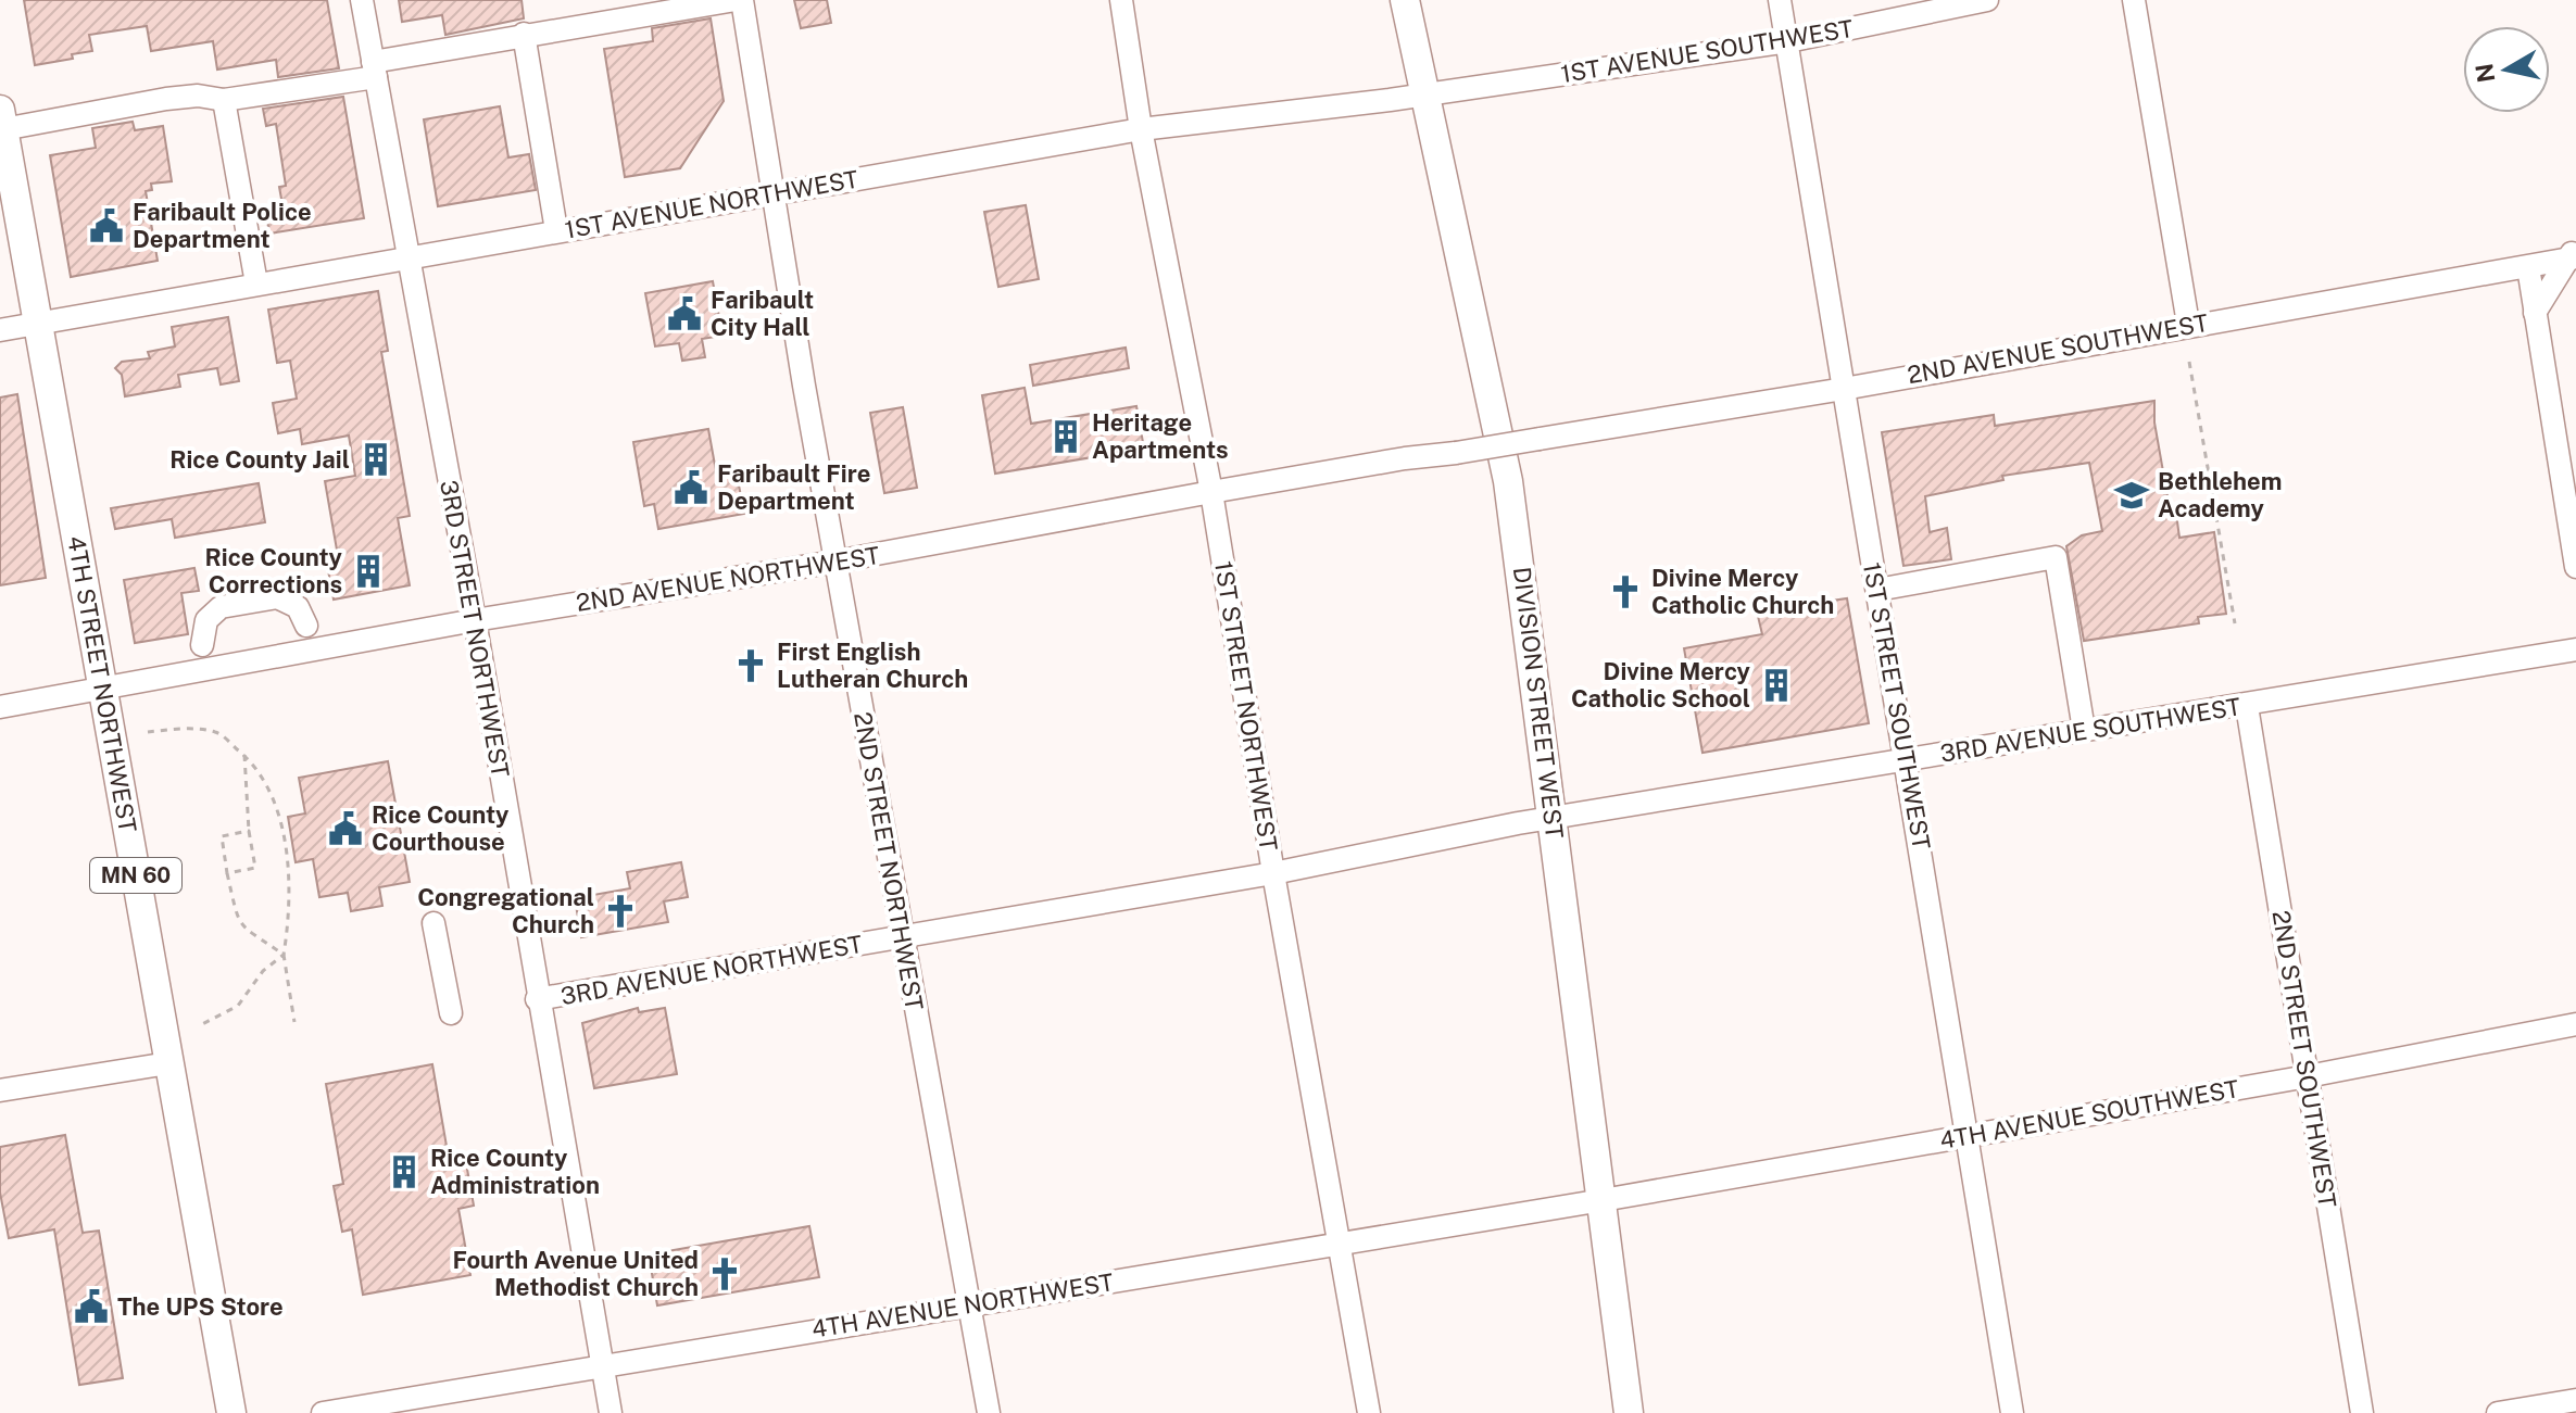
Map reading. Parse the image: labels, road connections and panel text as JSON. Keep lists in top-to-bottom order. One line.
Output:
{"streets":{"main road":["4TH STREET NORTHWEST","DIVISION STREET WEST","MN 60"],"street":["1ST AVENUE SOUTHWEST","1ST AVENUE NORTHWEST","2ND AVENUE SOUTHWEST","2ND AVENUE NORTHWEST","3RD STREET NORTHWEST","1ST STREET NORTHWEST","1ST STREET SOUTHWEST","3RD AVENUE SOUTHWEST","2ND STREET NORTHWEST","3RD AVENUE NORTHWEST","2ND STREET SOUTHWEST","4TH AVENUE SOUTHWEST","4TH AVENUE NORTHWEST"]},"crossings":[["1ST AVENUE SOUTHWEST","1ST AVENUE NORTHWEST"],["1ST AVENUE SOUTHWEST","DIVISION STREET WEST"],["1ST AVENUE SOUTHWEST","1ST STREET SOUTHWEST"],["1ST AVENUE NORTHWEST","3RD STREET NORTHWEST"],["1ST AVENUE NORTHWEST","4TH STREET NORTHWEST"],["1ST AVENUE NORTHWEST","DIVISION STREET WEST"],["1ST AVENUE NORTHWEST","1ST STREET NORTHWEST"],["1ST AVENUE NORTHWEST","2ND STREET NORTHWEST"],["2ND AVENUE SOUTHWEST","2ND AVENUE NORTHWEST"],["2ND AVENUE SOUTHWEST","1ST STREET SOUTHWEST"],["2ND AVENUE NORTHWEST","3RD STREET NORTHWEST"],["2ND AVENUE NORTHWEST","4TH STREET NORTHWEST"],["2ND AVENUE NORTHWEST","1ST STREET NORTHWEST"],["2ND AVENUE NORTHWEST","2ND STREET NORTHWEST"],["3RD STREET NORTHWEST","3RD AVENUE NORTHWEST"],["3RD STREET NORTHWEST","4TH AVENUE NORTHWEST"],["DIVISION STREET WEST","3RD AVENUE SOUTHWEST"],["DIVISION STREET WEST","3RD AVENUE NORTHWEST"],["DIVISION STREET WEST","4TH AVENUE SOUTHWEST"],["DIVISION STREET WEST","4TH AVENUE NORTHWEST"],["1ST STREET NORTHWEST","3RD AVENUE NORTHWEST"],["1ST STREET NORTHWEST","4TH AVENUE NORTHWEST"],["1ST STREET SOUTHWEST","3RD AVENUE SOUTHWEST"],["1ST STREET SOUTHWEST","4TH AVENUE SOUTHWEST"],["3RD AVENUE SOUTHWEST","3RD AVENUE NORTHWEST"],["3RD AVENUE SOUTHWEST","2ND STREET SOUTHWEST"],["2ND STREET NORTHWEST","3RD AVENUE NORTHWEST"],["2ND STREET NORTHWEST","4TH AVENUE NORTHWEST"],["2ND STREET SOUTHWEST","4TH AVENUE SOUTHWEST"],["4TH AVENUE SOUTHWEST","4TH AVENUE NORTHWEST"]],"places":{"public building":["Faribault Police Department","Faribault City Hall","Faribault Fire Department","Rice County Courthouse","The UPS Store"],"building":["Heritage Apartments","Rice County Jail","Rice County Corrections","Divine Mercy Catholic School","Rice County Administration"],"school or university":["Bethlehem Academy"],"church":["Divine Mercy Catholic Church","First English Lutheran Church","Congregational Church","Fourth Avenue United Methodist Church"]},"north":"left"}
